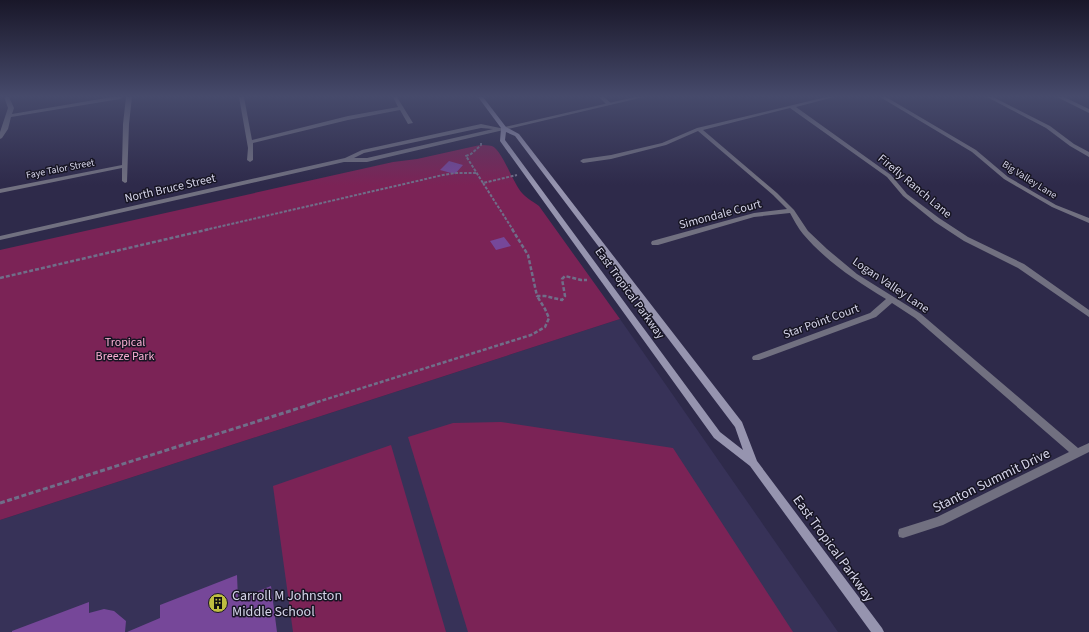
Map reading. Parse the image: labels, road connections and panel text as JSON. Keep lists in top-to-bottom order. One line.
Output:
{"streets":{"main road":["East Tropical Parkway"],"street":["Faye Talor Street","Big Valley Lane","Firefly Ranch Lane","North Bruce Street","Simondale Court","Logan Valley Lane","Star Point Court","Stanton Summit Drive"]},"crossings":[["North Bruce Street","East Tropical Parkway"],["Simondale Court","Logan Valley Lane"],["Logan Valley Lane","Star Point Court"],["Logan Valley Lane","Stanton Summit Drive"]],"parks":["Tropical Breeze Park"],"places":{"building":["Carroll M Johnston Middle School"]}}
